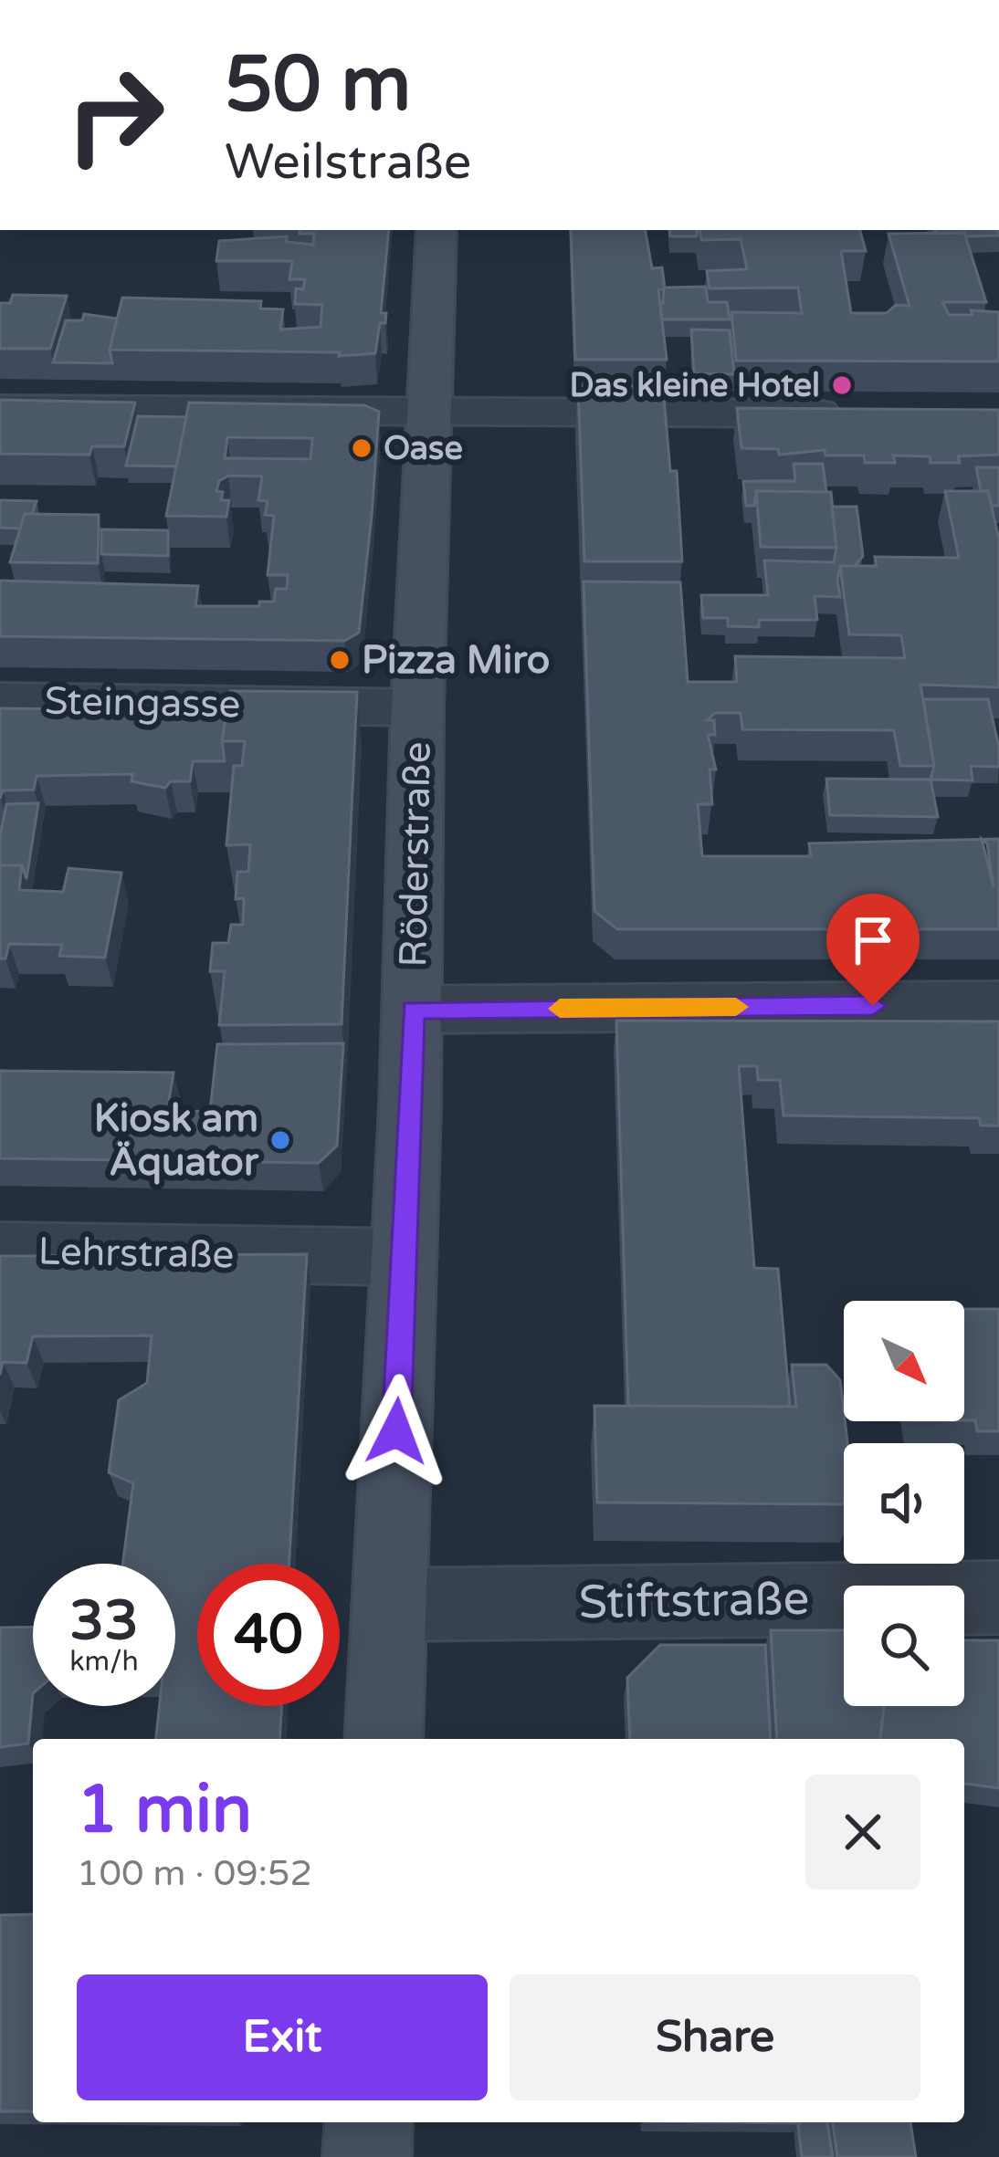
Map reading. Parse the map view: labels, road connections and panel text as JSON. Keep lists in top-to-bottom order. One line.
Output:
{"streets":{"street":["Steingasse","Röderstraße","Lehrstraße","Stiftstraße"]},"crossings":[["Steingasse","Röderstraße"],["Röderstraße","Lehrstraße"],["Röderstraße","Stiftstraße"]],"places":["Das kleine Hotel","Oase","Pizza Miro","Kiosk am Äquator"],"north":"bottom right","page":{"turn":["50 m","Weilstraße"],"speed":"33 km/h","limit":"40","heading":["1 min","100 m · 09:52"],"buttons":["Exit","Share"]}}
